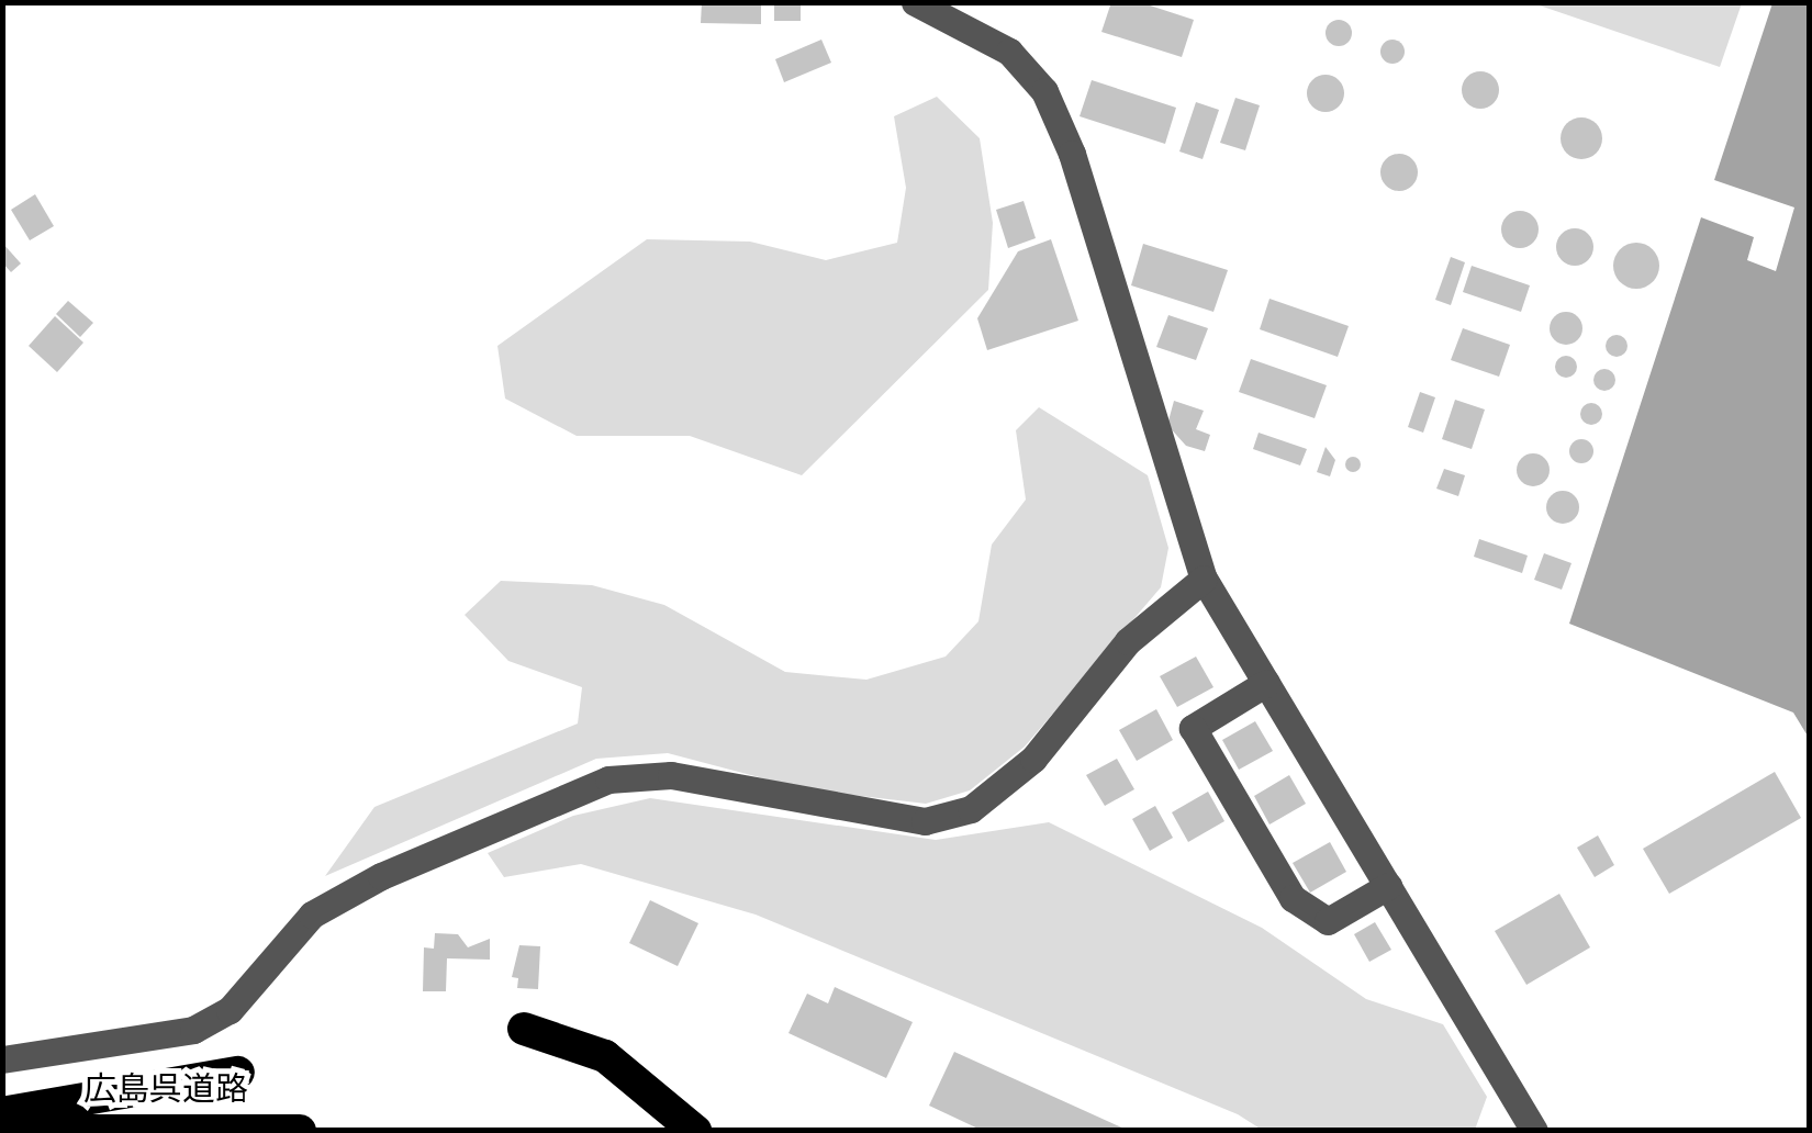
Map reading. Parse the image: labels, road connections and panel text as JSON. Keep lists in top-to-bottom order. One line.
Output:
{"streets":{"highway":["広島呉道路"]}}
